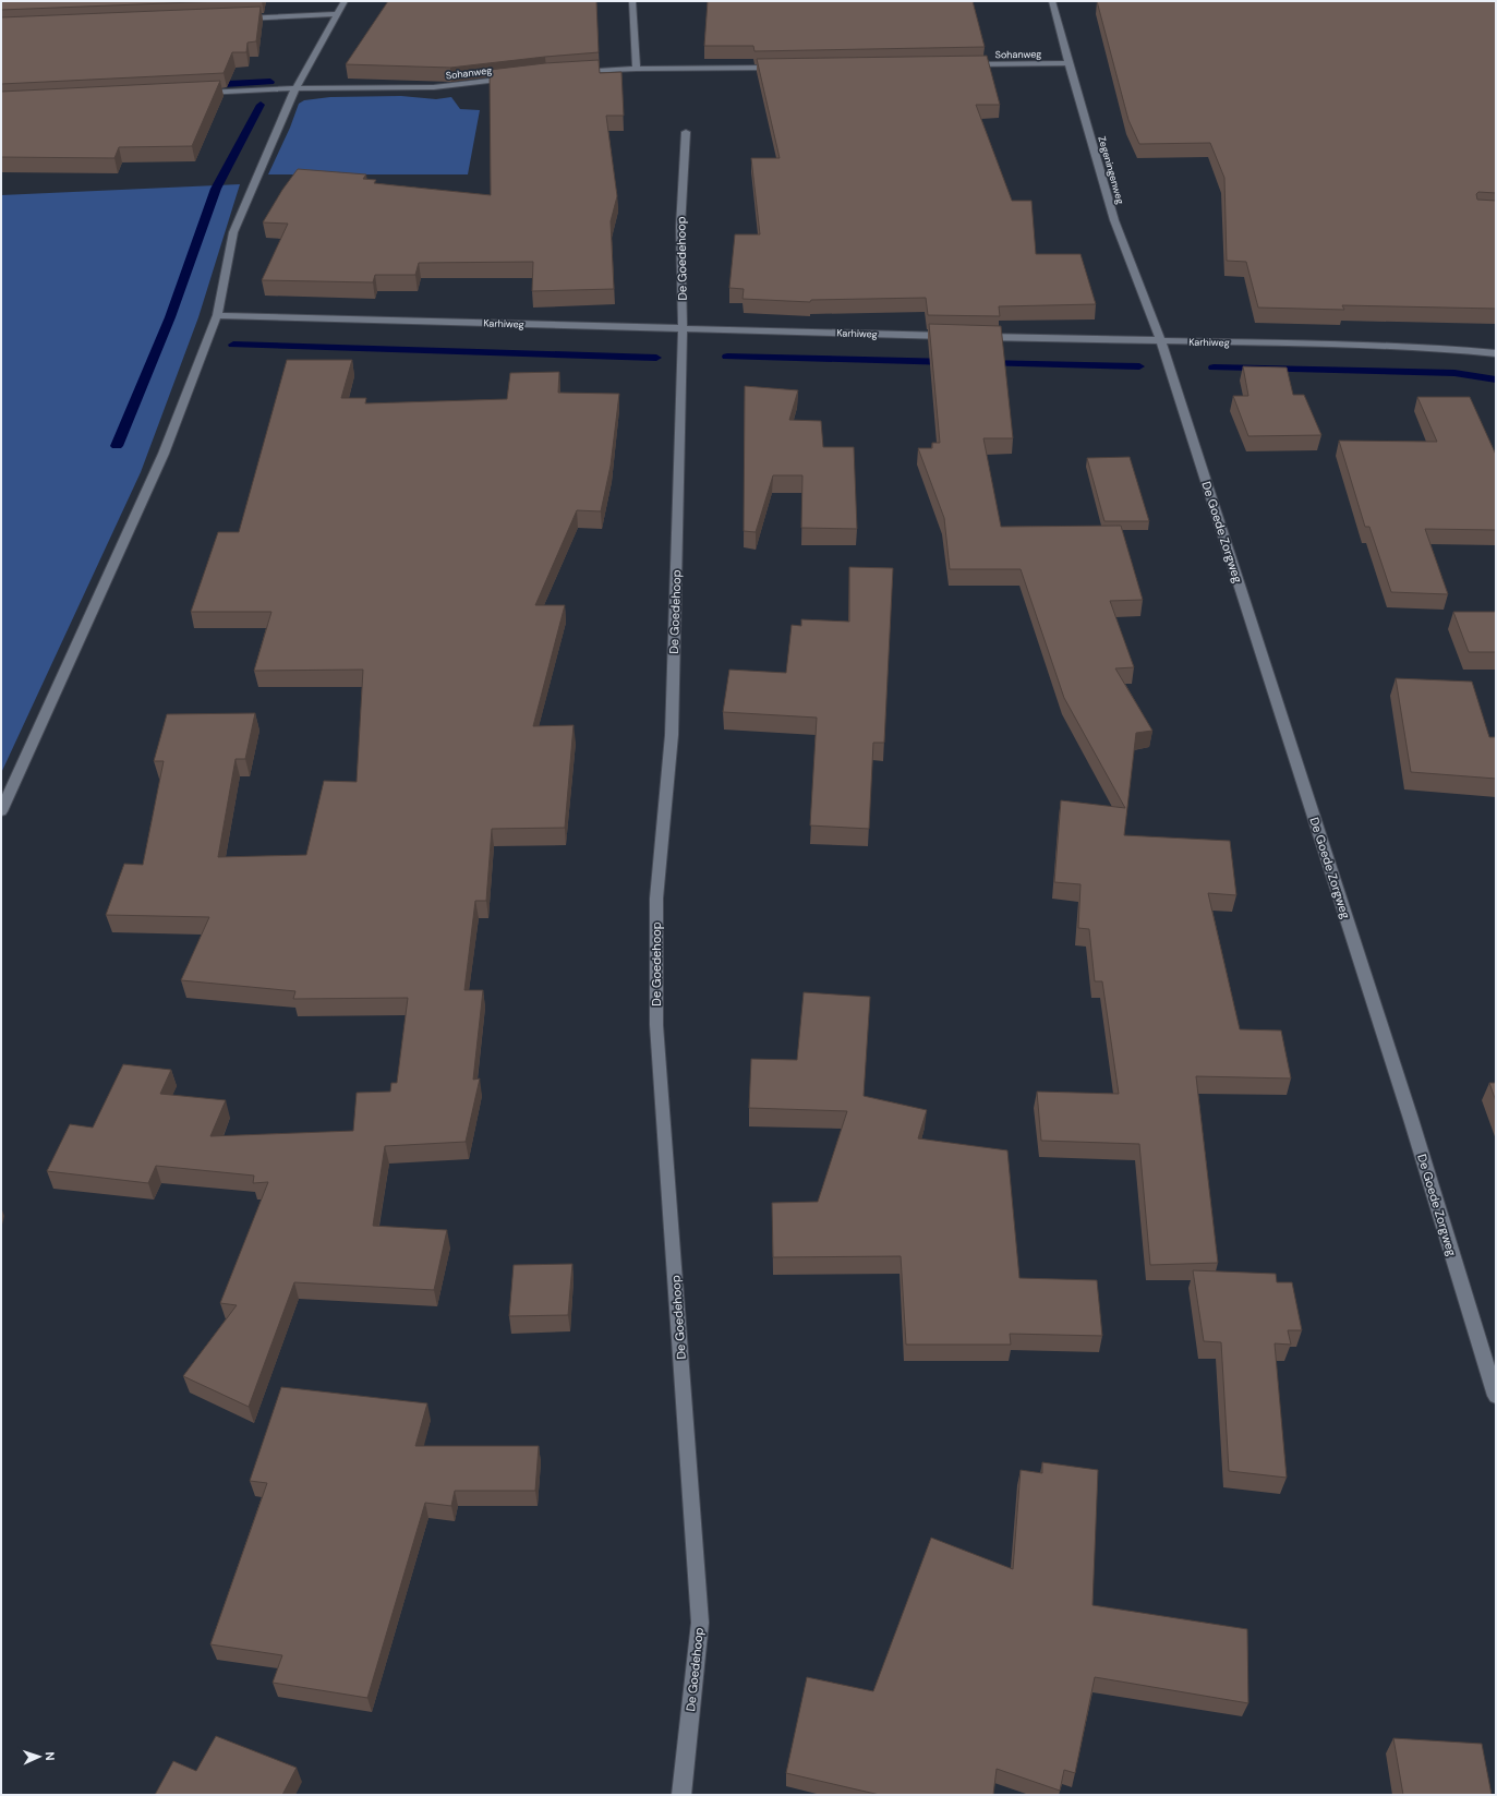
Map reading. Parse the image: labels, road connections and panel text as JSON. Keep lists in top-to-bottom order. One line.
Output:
{"streets":{"street":["Sohanweg","Zegeningenweg","De Goedehoop","Karhiweg","De Goede Zorgweg"]},"crossings":[["Sohanweg","Zegeningenweg"],["Zegeningenweg","Karhiweg"],["Zegeningenweg","De Goede Zorgweg"],["De Goedehoop","Karhiweg"],["Karhiweg","De Goede Zorgweg"]],"north":"right"}
